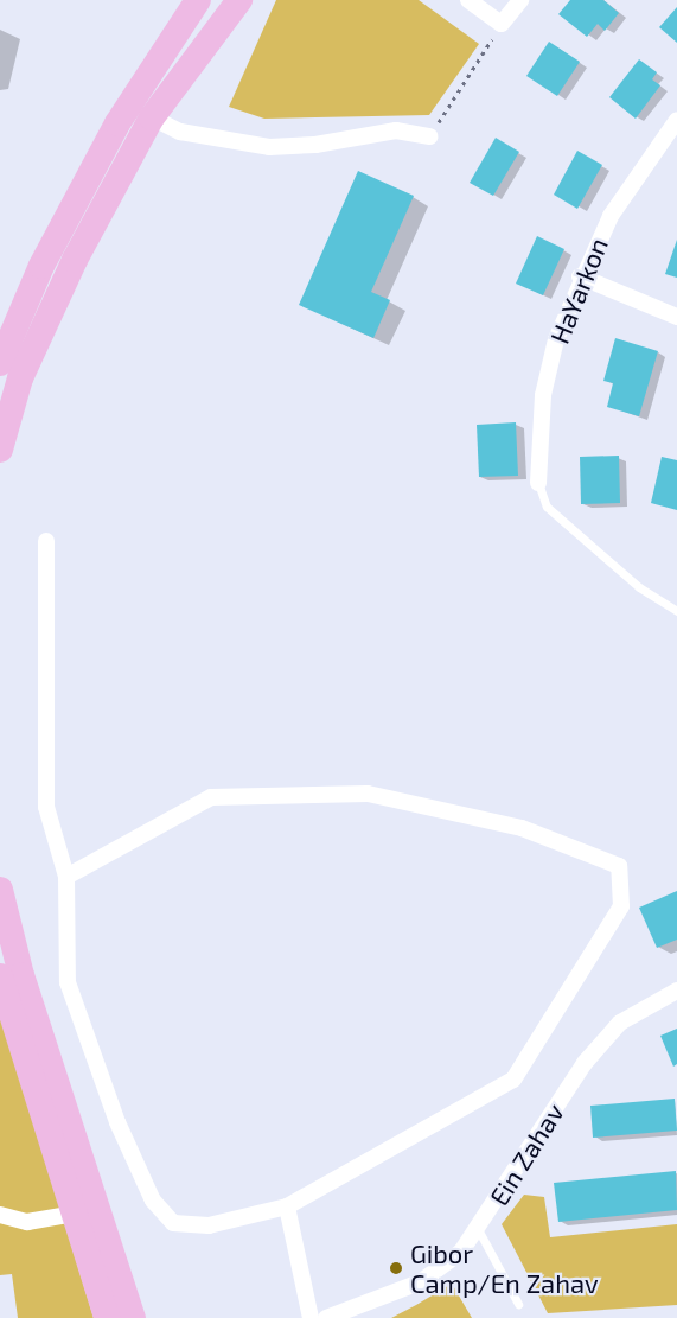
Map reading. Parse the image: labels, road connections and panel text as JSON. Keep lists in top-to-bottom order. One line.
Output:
{"streets":{"street":["HaYarkon","Ein Zahav"]},"places":["Gibor Camp/En Zahav"]}
